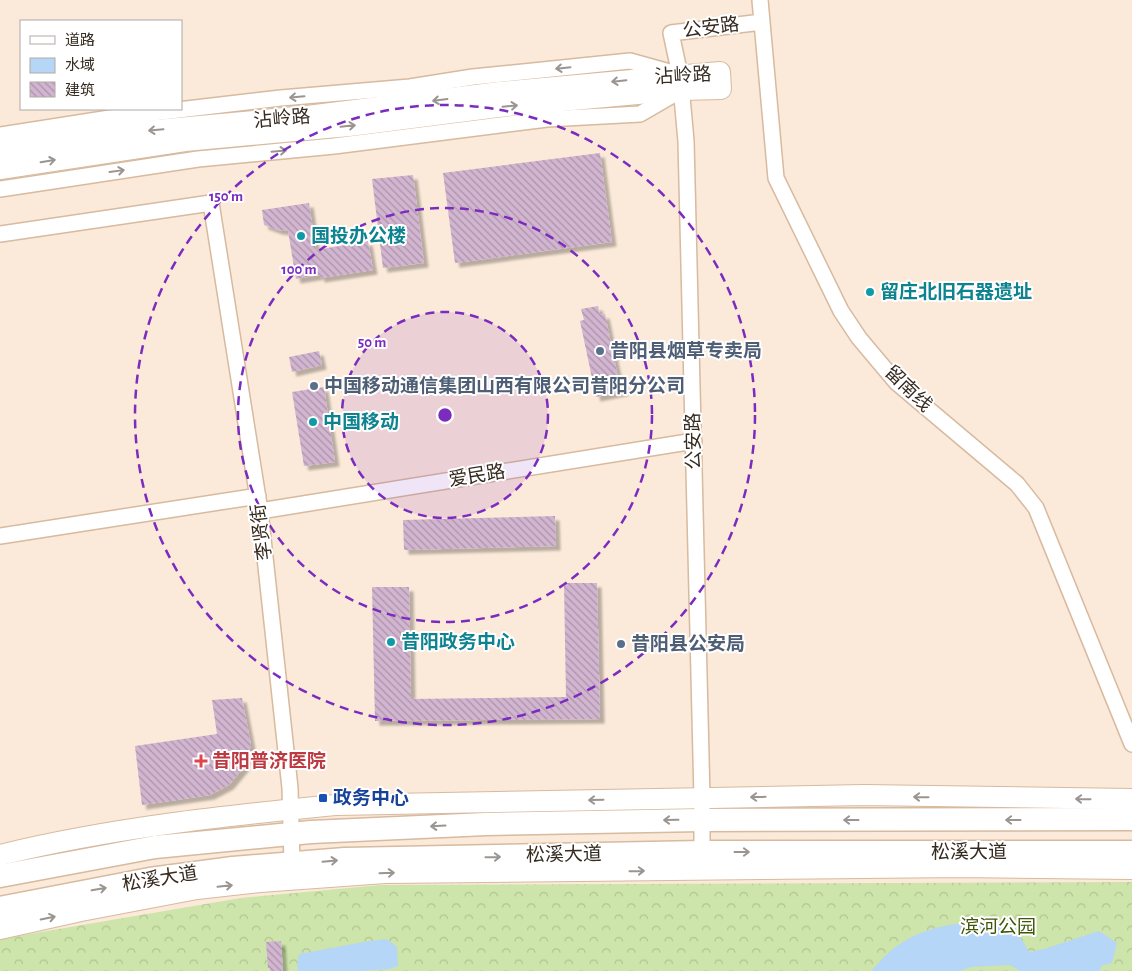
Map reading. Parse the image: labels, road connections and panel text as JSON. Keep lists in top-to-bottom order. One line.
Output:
{"streets":{"highway":["松溪大道"],"main road":["沾岭路"],"street":["公安路","留南线","爱民路","李贤街"]},"crossings":[["公安路","沾岭路"],["公安路","留南线"],["公安路","爱民路"],["公安路","松溪大道"],["爱民路","李贤街"],["李贤街","松溪大道"]],"parks":["滨河公园"],"places":{"other":["国投办公楼","留庄北旧石器遗址","昔阳县烟草专卖局","中国移动通信集团山西有限公司昔阳分公司","中国移动","昔阳政务中心","昔阳县公安局"],"health":["昔阳普济医院"],"transit":["政务中心"]},"legend":["道路","水域","建筑"],"rings":["150 m","100 m","50 m"]}
